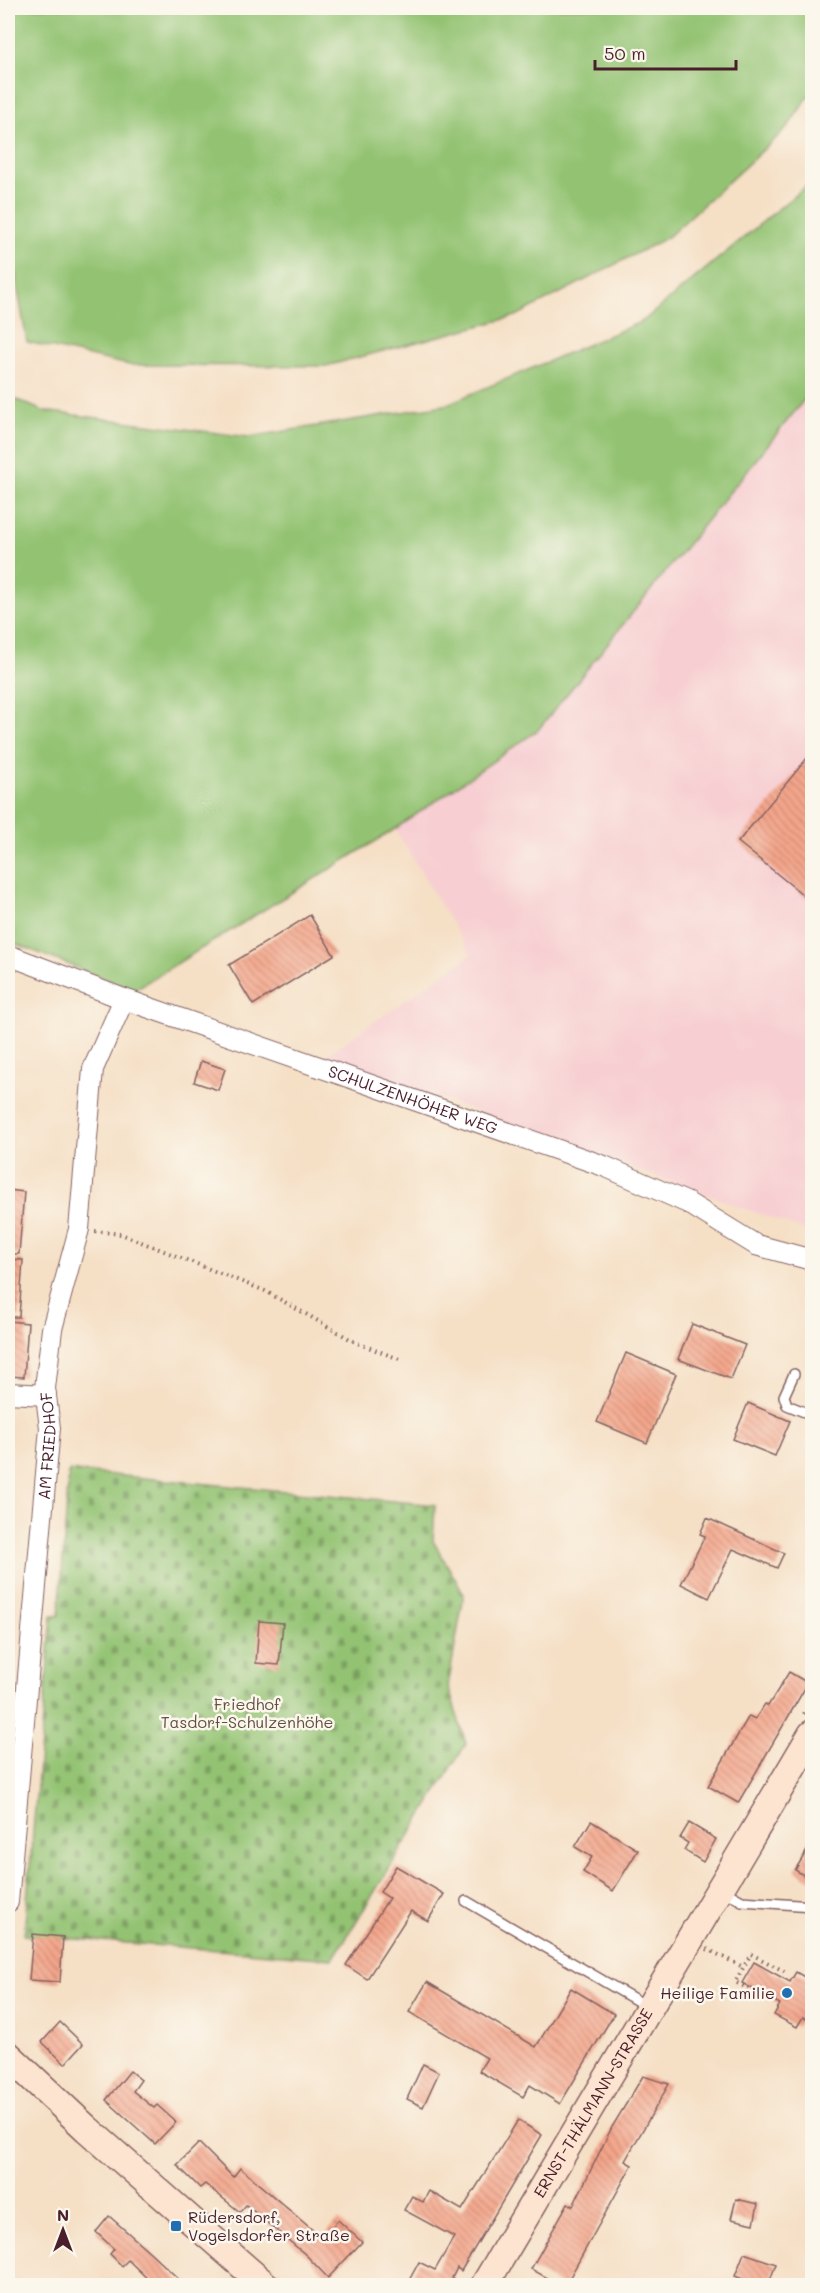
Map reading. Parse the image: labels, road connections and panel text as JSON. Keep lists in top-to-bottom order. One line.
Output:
{"streets":{"main road":["ERNST-THÄLMANN-STRASSE"],"street":["SCHULZENHÖHER WEG","AM FRIEDHOF"]},"crossings":[["SCHULZENHÖHER WEG","AM FRIEDHOF"]],"parks":["Friedhof Tasdorf-Schulzenhöhe"],"places":{"other":["Heilige Familie"],"transit":["Rüdersdorf, Vogelsdorfer Straße"]},"scale_bar":"50 m","north":"top"}
